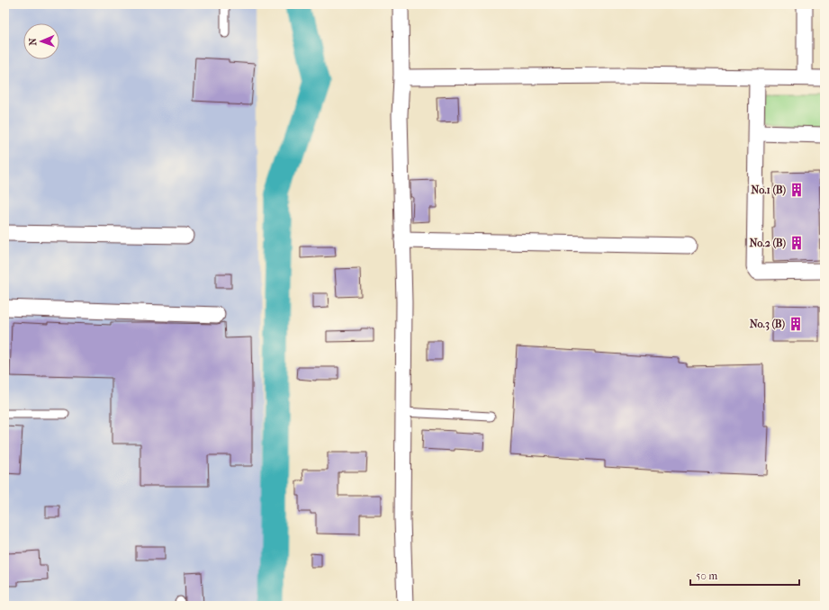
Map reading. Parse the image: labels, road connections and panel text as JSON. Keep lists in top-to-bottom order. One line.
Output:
{"places":{"building":["No.1 (B)","No.2 (B)","No.3 (B)"]},"scale_bar":"50 m","north":"left"}
